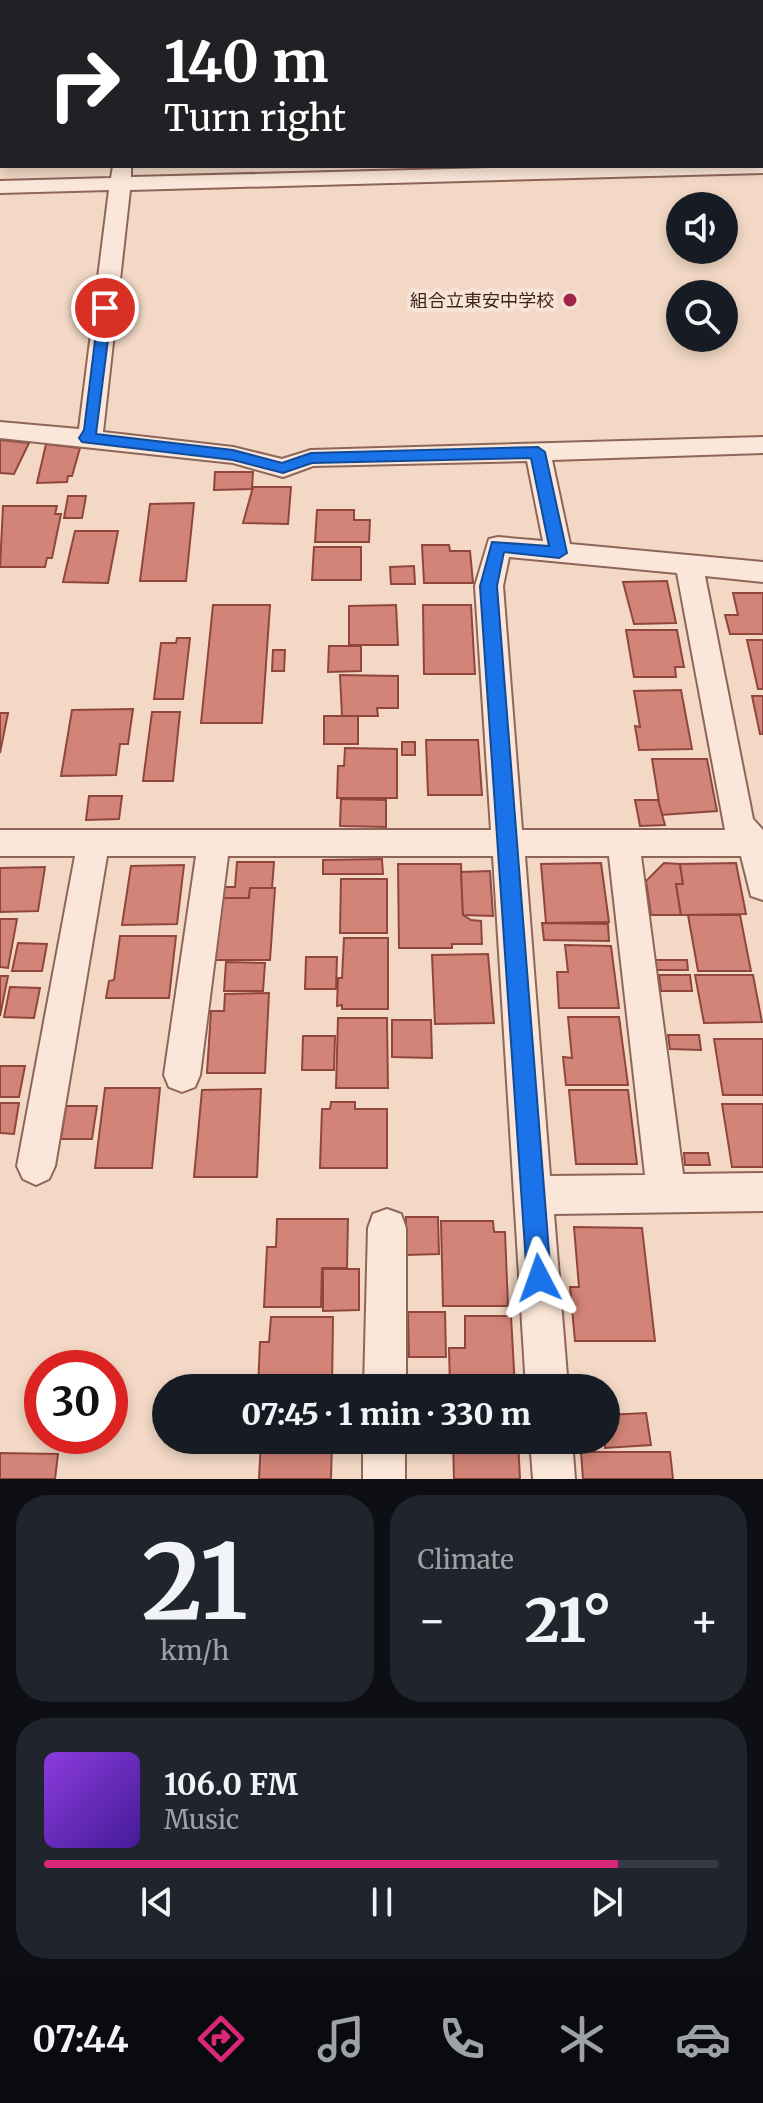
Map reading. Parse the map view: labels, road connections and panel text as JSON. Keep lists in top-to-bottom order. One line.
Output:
{"places":["組合立東安中学校"],"page":{"turn":["140 m","Turn right"],"limit":"30","trip":"07:45 · 1 min · 330 m","tile":[["21","km/h"],"Climate"],"heat":["−","21°","+"],"song":["106.0 FM","Music"],"tabs":"07:44"}}
